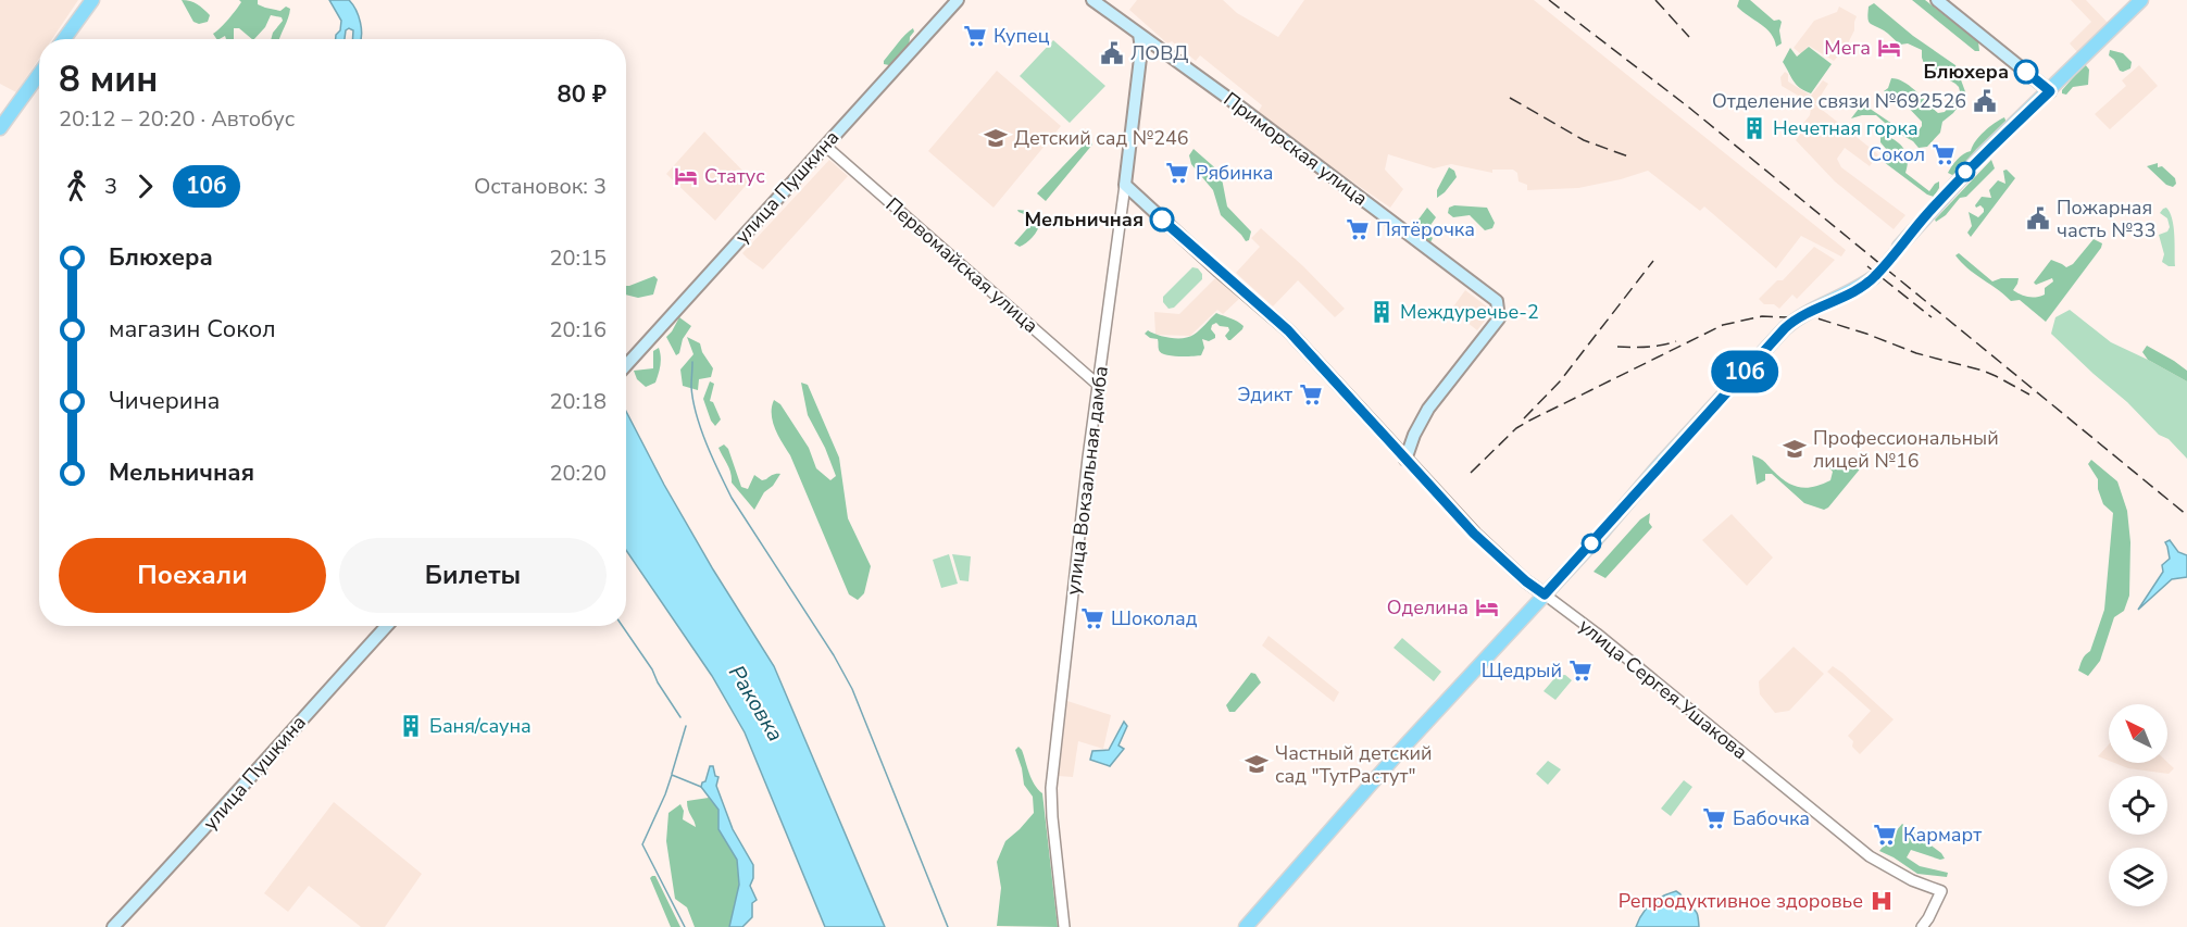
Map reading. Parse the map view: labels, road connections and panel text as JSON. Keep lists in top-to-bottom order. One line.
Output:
{"streets":{"main road":["Приморская улица","улица Пушкина","улица Вокзальная дамба","улица Сергея Ушакова"],"street":["Первомайская улица"]},"crossings":[["Приморская улица","улица Вокзальная дамба"],["Приморская улица","улица Сергея Ушакова"],["улица Пушкина","Первомайская улица"],["Первомайская улица","улица Вокзальная дамба"],["улица Вокзальная дамба","улица Сергея Ушакова"]],"water":["Раковка"],"places":{"supermarket":["Купец","Сокол","Рябинка","Пятёрочка","Эдикт","Шоколад","Щедрый","Бабочка","Кармарт"],"hotel":["Мега","Статус","Оделина"],"public building":["ЛОВД","Отделение связи №692526","Пожарная часть №33"],"other":["Блюхера","Мельничная"],"building":["Нечетная горка","Междуречье-2","Баня/сауна"],"school or university":["Детский сад №246","Профессиональный лицей №16","Частный детский сад \"ТутРастут\""],"hospital":["Репродуктивное здоровье"]},"lines":["bus line 10б"],"north":"top left","page":{"on_map":"10б","heading":["8 мин","20:12 – 20:20 · Автобус","80 ₽"],"legs":["3","10б","Остановок: 3"],"list":[{"name":"Блюхера","value":"20:15"},{"name":"магазин Сокол","value":"20:16"},{"name":"Чичерина","value":"20:18"},{"name":"Мельничная","value":"20:20"}],"buttons":["Поехали","Билеты"]}}
